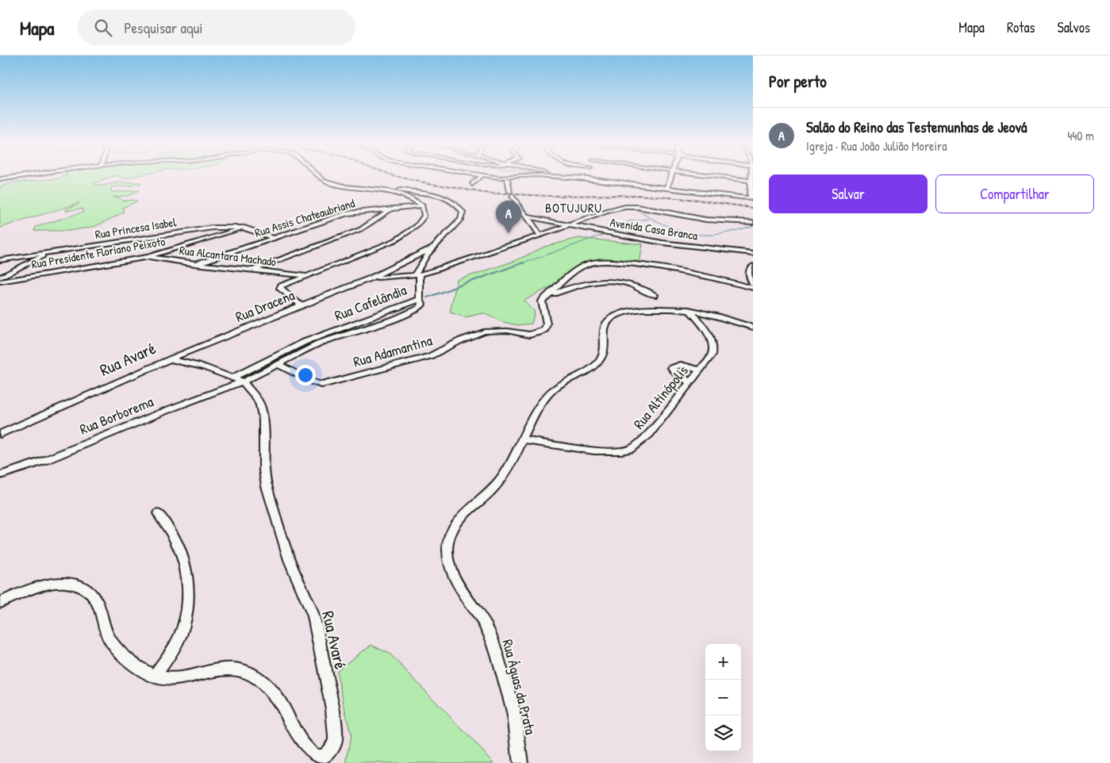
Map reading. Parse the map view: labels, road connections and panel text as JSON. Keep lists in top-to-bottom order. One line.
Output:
{"streets":{"street":["Rua Assis Chateaubriand","Rua Princesa Isabel","Avenida Casa Branca","Rua Presidente Floriano Peixoto","Rua Alcantara Machado","Rua Cafelândia","Rua Dracena","Rua Adamantina","Rua Avaré","Rua Altinópolis","Rua Borborema","Rua Águas da Prata"]},"crossings":[["Rua Assis Chateaubriand","Rua Princesa Isabel"],["Rua Assis Chateaubriand","Rua Alcantara Machado"],["Rua Princesa Isabel","Rua Presidente Floriano Peixoto"],["Avenida Casa Branca","Rua Dracena"],["Rua Presidente Floriano Peixoto","Rua Alcantara Machado"],["Rua Cafelândia","Rua Adamantina"],["Rua Cafelândia","Rua Avaré"],["Rua Cafelândia","Rua Borborema"],["Rua Dracena","Rua Avaré"],["Rua Avaré","Rua Borborema"],["Rua Altinópolis","Rua Águas da Prata"]],"districts":["BOTUJURU"],"page":{"header":"Mapa","search":"Pesquisar aqui","nav":["Mapa","Rotas","Salvos"],"heading":"Por perto","list":[{"mark":"A","name":"Salão do Reino das Testemunhas de Jeová","note":"Igreja · Rua João Julião Moreira","value":"440 m"}],"buttons":["Salvar","Compartilhar"],"pins":"A","map_buttons":["+","−"]}}
